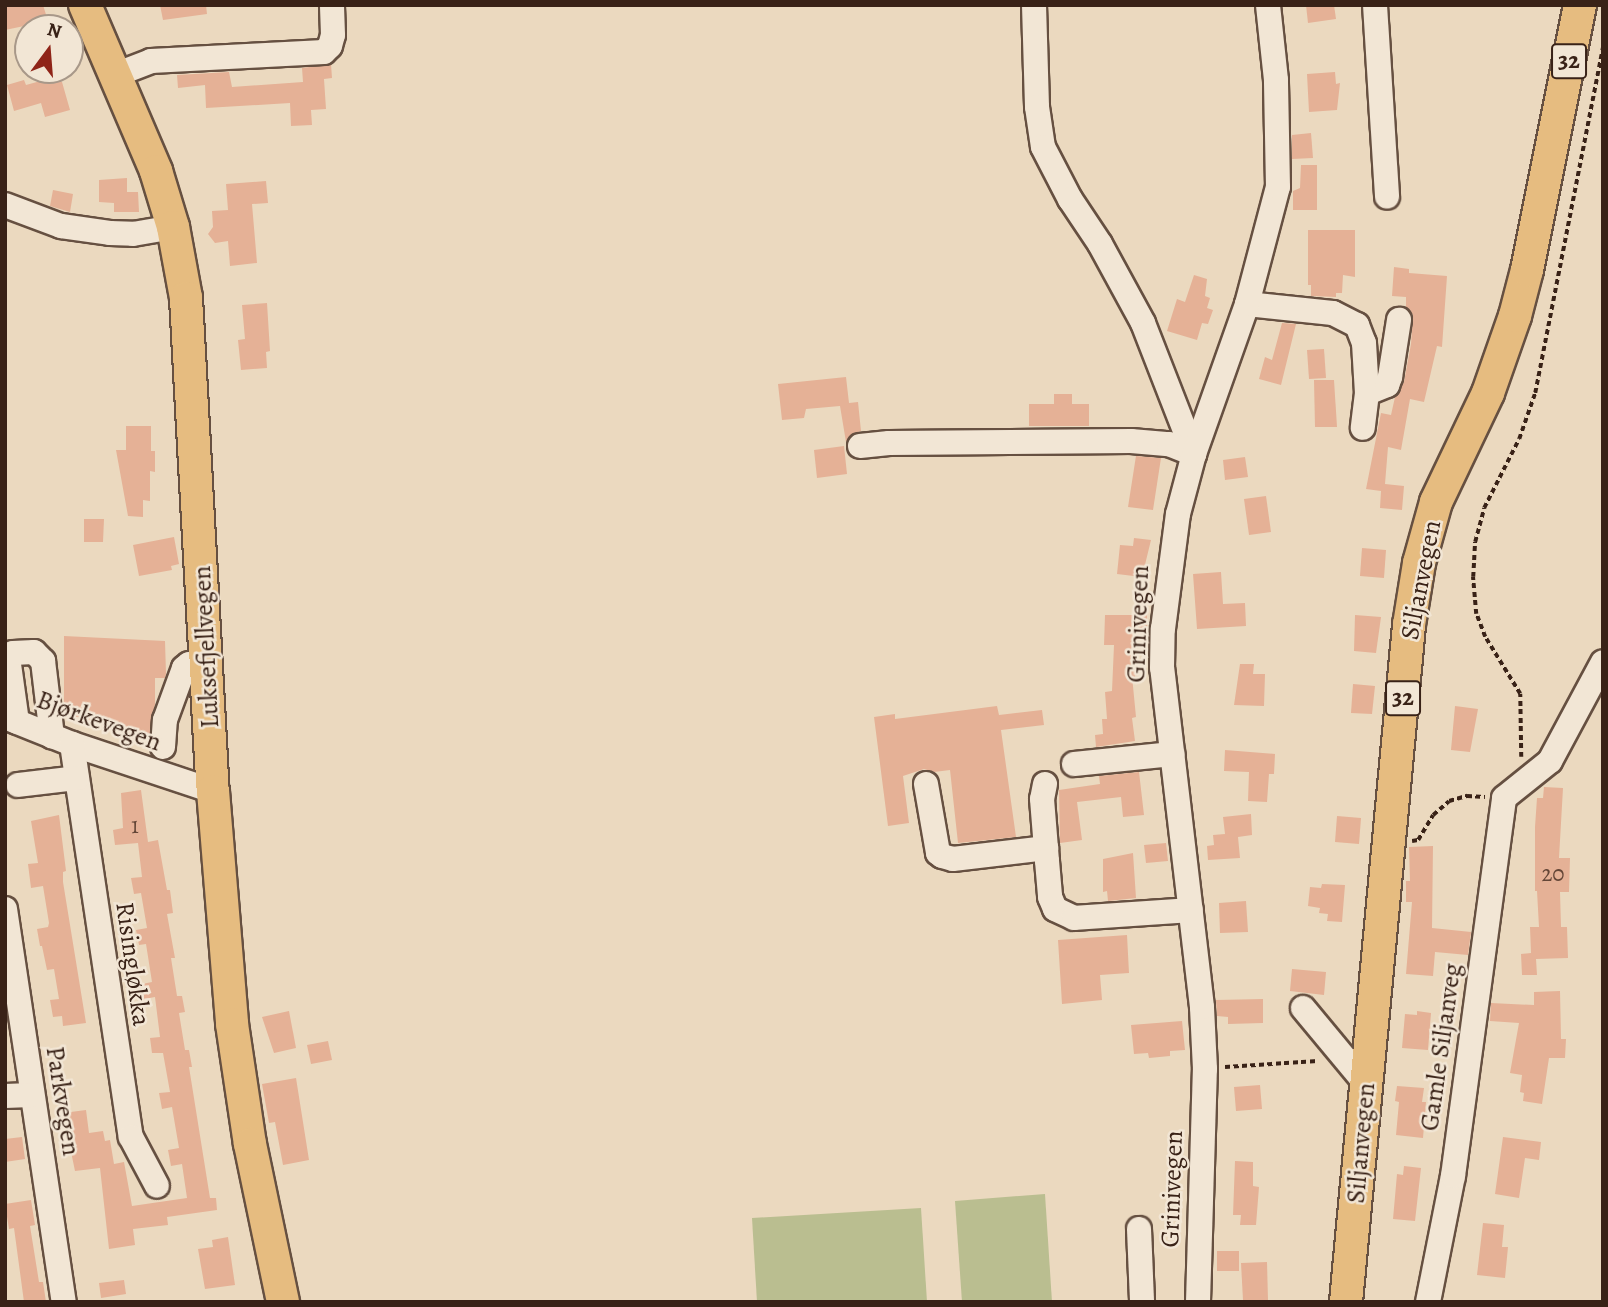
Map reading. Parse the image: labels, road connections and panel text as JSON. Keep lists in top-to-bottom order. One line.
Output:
{"streets":{"main road":["32","Siljanvegen","Luksefjellvegen"],"street":["Grinivegen","Bjørkevegen","Risingløkka","Gamle Siljanveg","Parkvegen"]},"crossings":[["Luksefjellvegen","Bjørkevegen"],["Bjørkevegen","Risingløkka"]],"house_numbers":["1","20"],"north":"top"}
